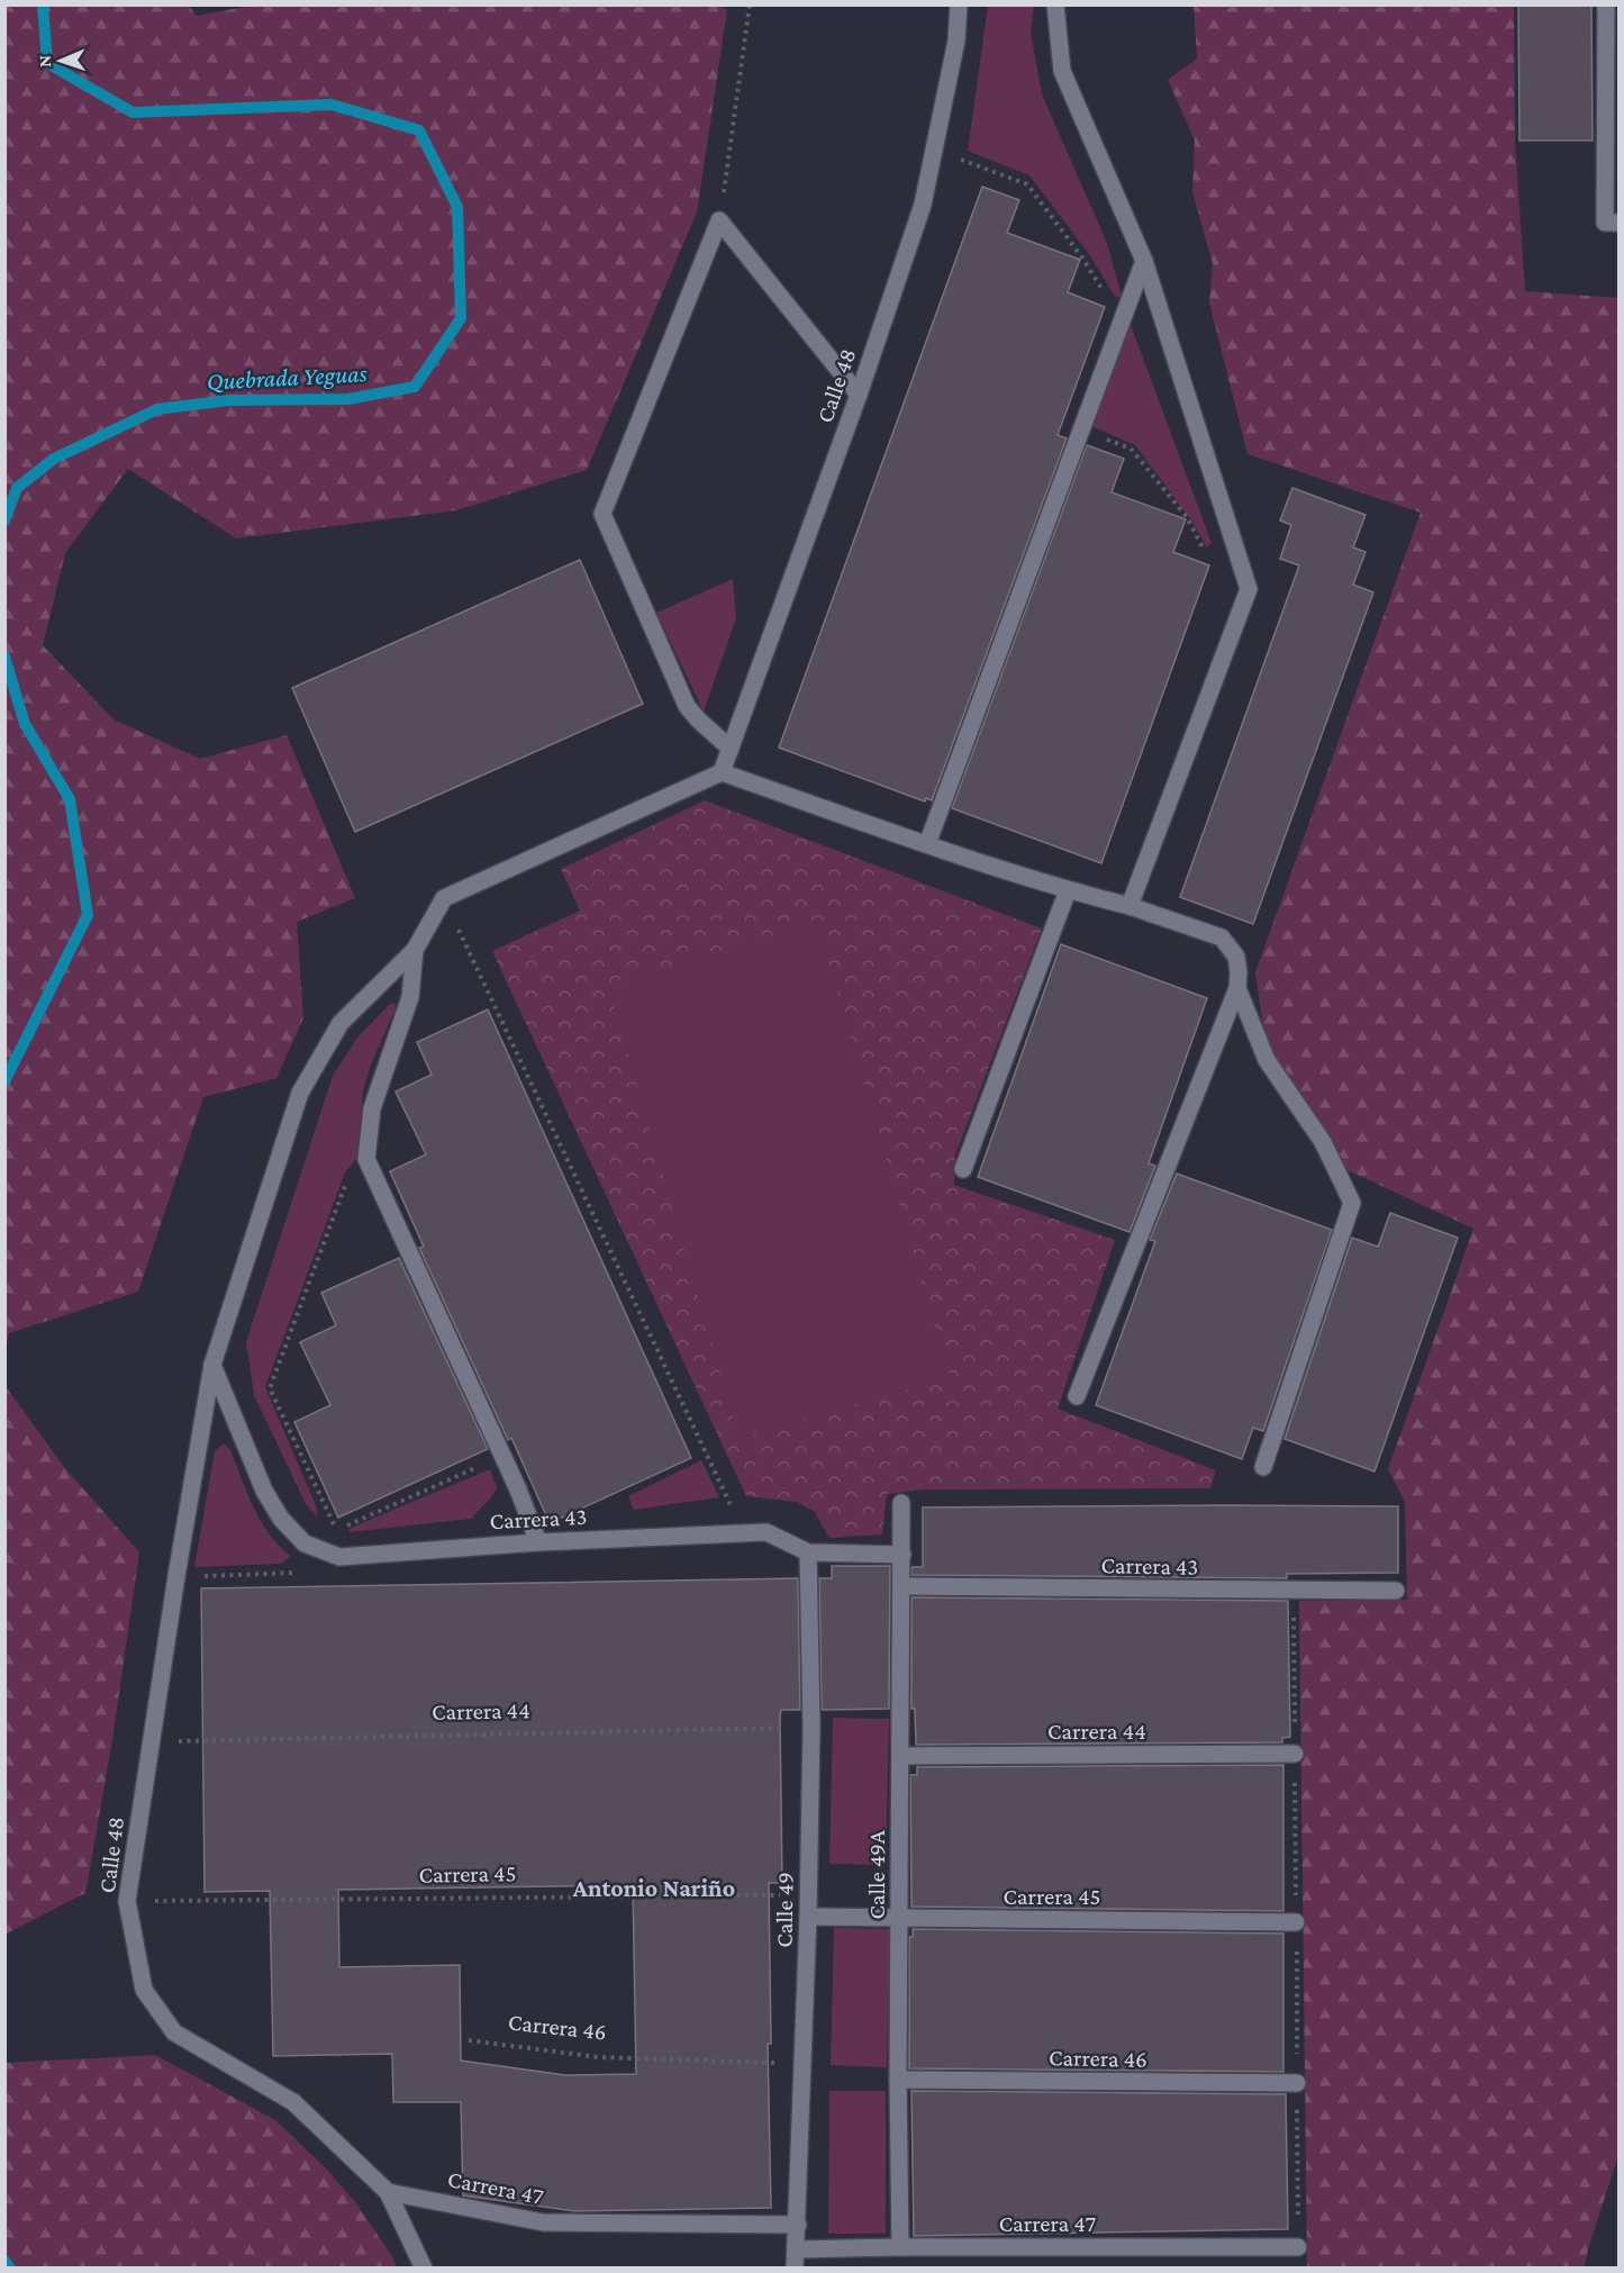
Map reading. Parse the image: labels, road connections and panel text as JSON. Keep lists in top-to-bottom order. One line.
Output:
{"streets":{"street":["Calle 48","Carrera 43","Carrera 44","Carrera 45","Calle 49A","Calle 49","Carrera 46","Carrera 47"]},"crossings":[["Calle 48","Carrera 44"],["Calle 48","Carrera 45"],["Calle 48","Carrera 47"],["Carrera 43","Calle 49A"],["Carrera 43","Calle 49"],["Carrera 44","Calle 49A"],["Carrera 44","Calle 49"],["Carrera 45","Calle 49A"],["Carrera 45","Calle 49"],["Calle 49A","Carrera 46"],["Calle 49A","Carrera 47"],["Calle 49","Carrera 46"],["Calle 49","Carrera 47"]],"districts":["Antonio Nariño"],"water":["Quebrada Yeguas"],"north":"left"}
